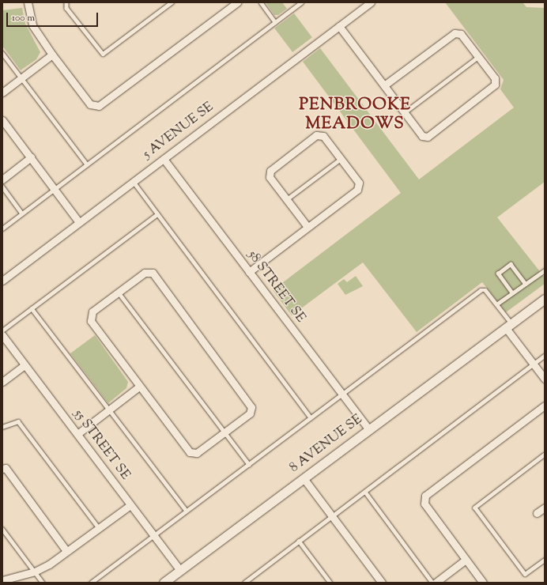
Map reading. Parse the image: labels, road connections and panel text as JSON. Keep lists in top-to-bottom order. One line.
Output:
{"streets":{"street":["5 AVENUE SE","58 STREET SE","8 AVENUE SE","55 STREET SE"]},"crossings":[["5 AVENUE SE","58 STREET SE"],["58 STREET SE","8 AVENUE SE"],["8 AVENUE SE","55 STREET SE"]],"districts":["PENBROOKE MEADOWS"],"scale_bar":"100 m"}
